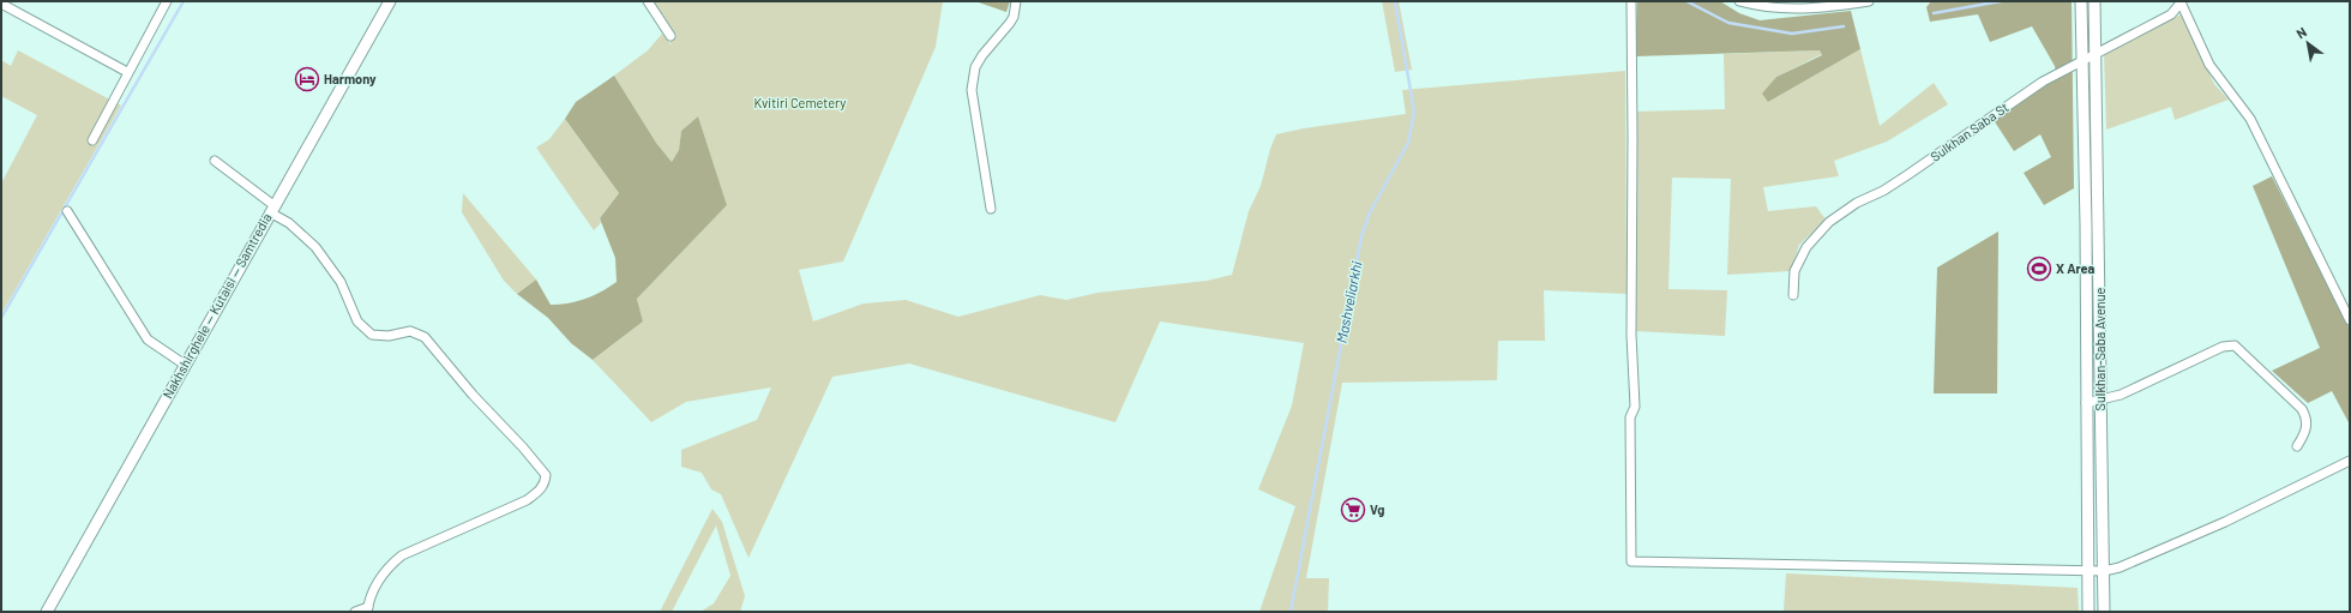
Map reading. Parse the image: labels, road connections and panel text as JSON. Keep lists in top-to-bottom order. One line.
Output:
{"streets":{"main road":["Nakhshirghele — Kutaisi — Samtredia","Sulkhan-Saba Avenue"],"street":["Sulkhan Saba St"]},"crossings":[["Sulkhan Saba St","Sulkhan-Saba Avenue"]],"water":["Mashveliarkhi"],"parks":["Kvitiri Cemetery"],"places":{"hotel":["Harmony"],"sports":["X Area"],"supermarket":["Vg"]},"north":"top left"}
